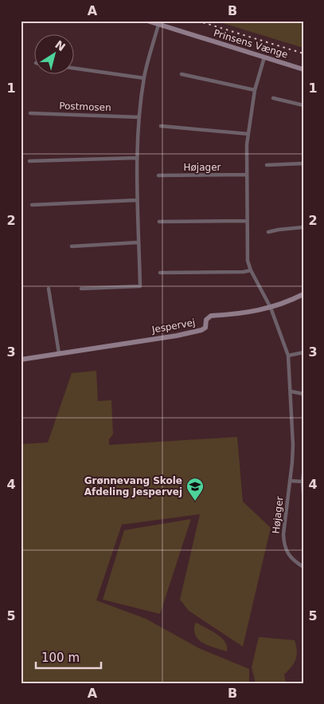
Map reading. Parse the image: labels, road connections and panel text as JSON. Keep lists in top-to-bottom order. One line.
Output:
{"streets":{"street":["Prinsens Vænge","Postmosen","Højager","Jespervej"]},"crossings":[["Prinsens Vænge","Højager"],["Højager","Jespervej"]],"places":{"school or university":["Grønnevang Skole Afdeling Jespervej"]},"scale_bar":"100 m","north":"top right","grid":{"columns":["A","B"],"rows":["1","2","3","4","5"]}}
